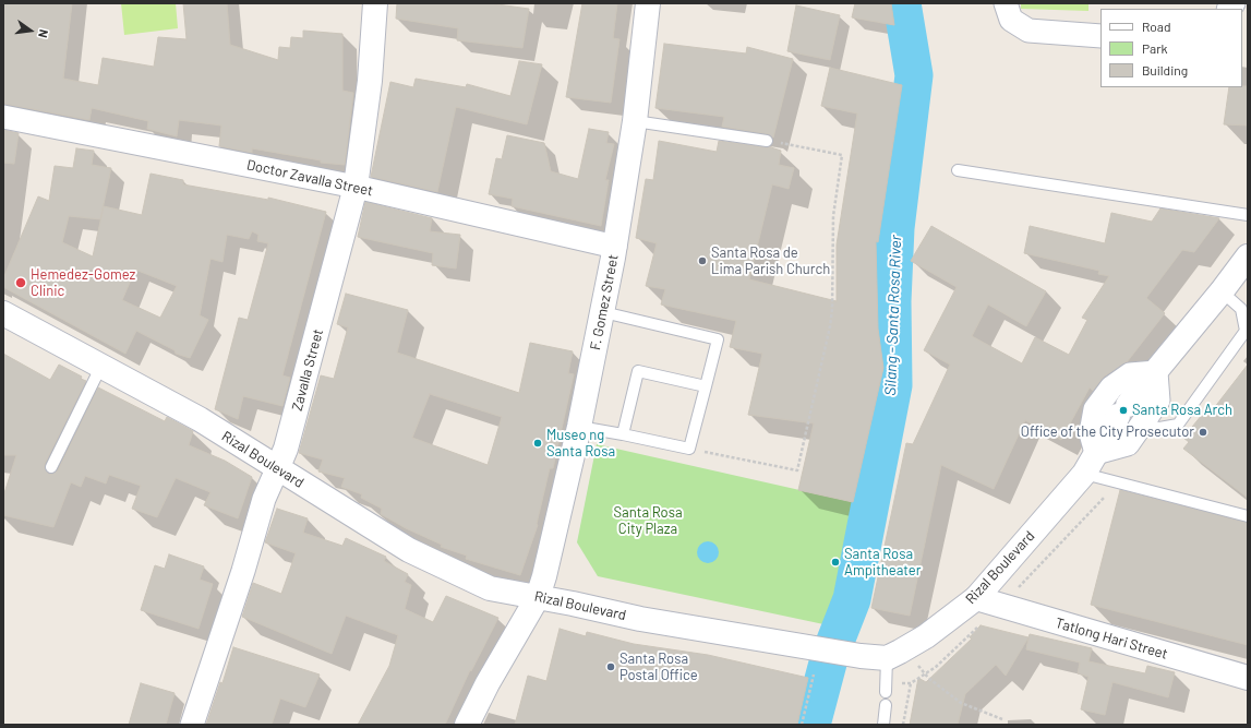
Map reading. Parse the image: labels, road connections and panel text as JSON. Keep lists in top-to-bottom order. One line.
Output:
{"streets":{"main road":["F. Gomez Street","Zavalla Street","Rizal Boulevard","Tatlong Hari Street"],"street":["Doctor Zavalla Street"]},"crossings":[["Doctor Zavalla Street","F. Gomez Street"],["Doctor Zavalla Street","Zavalla Street"],["F. Gomez Street","Rizal Boulevard"],["Zavalla Street","Rizal Boulevard"],["Rizal Boulevard","Tatlong Hari Street"]],"water":["Silang - Santa Rosa River"],"parks":["Santa Rosa City Plaza"],"places":["Santa Rosa de Lima Parish Church","Hemedez-Gomez Clinic","Santa Rosa Arch","Office of the City Prosecutor","Museo ng Santa Rosa","Santa Rosa Ampitheater","Santa Rosa Postal Office"],"legend":["Road","Park","Building"],"north":"right"}
